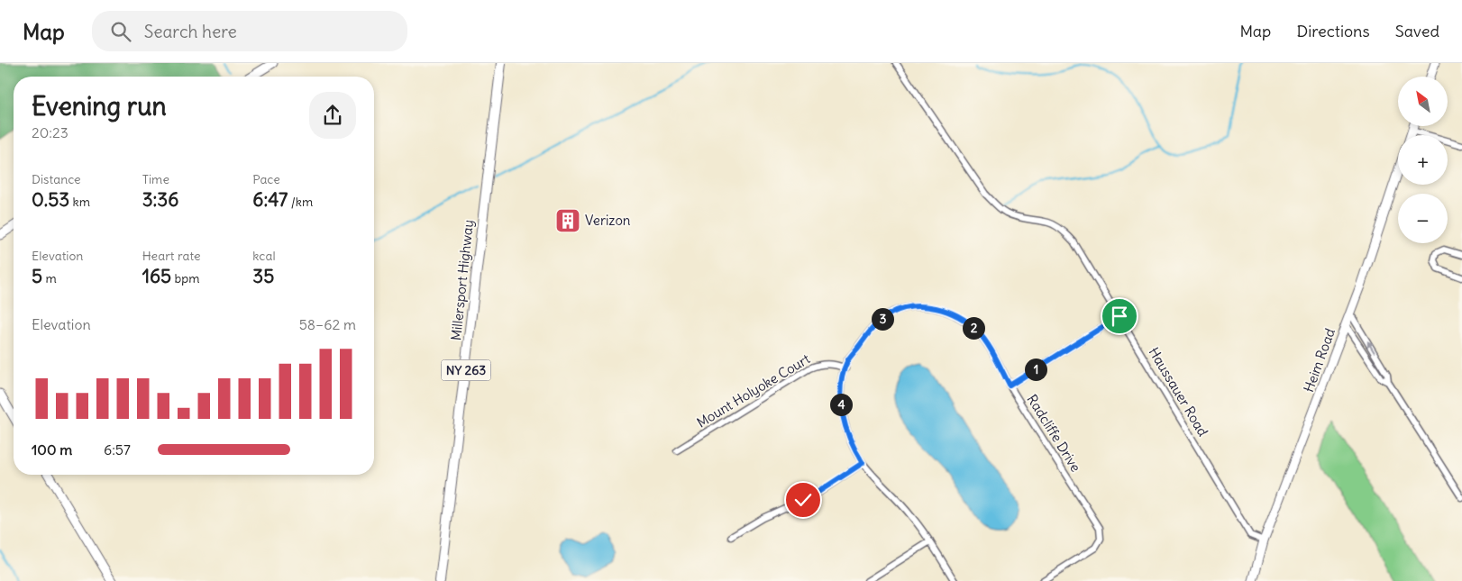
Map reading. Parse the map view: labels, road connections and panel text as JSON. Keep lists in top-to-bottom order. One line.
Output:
{"streets":{"main road":["Millersport Highway","NY 263"],"street":["Heim Road","Mount Holyoke Court","Haussauer Road","Radcliffe Drive"]},"crossings":[["Heim Road","Haussauer Road"],["Haussauer Road","Radcliffe Drive"]],"places":{"building":["Verizon"]},"north":"top left","page":{"header":"Map","search":"Search here","nav":["Map","Directions","Saved"],"map_buttons":["+","−"],"heading":["Evening run","20:23"],"stats":[["Distance","0.53 km"],["Time","3:36"],["Pace","6:47 /km"],["Elevation","5 m"],["Heart rate","165 bpm"],["kcal","35"]],"chart":["Elevation","58–62 m"],"pins":["3","2","1","4"],"list":[{"name":"100 m","note":"6:57"}]}}
